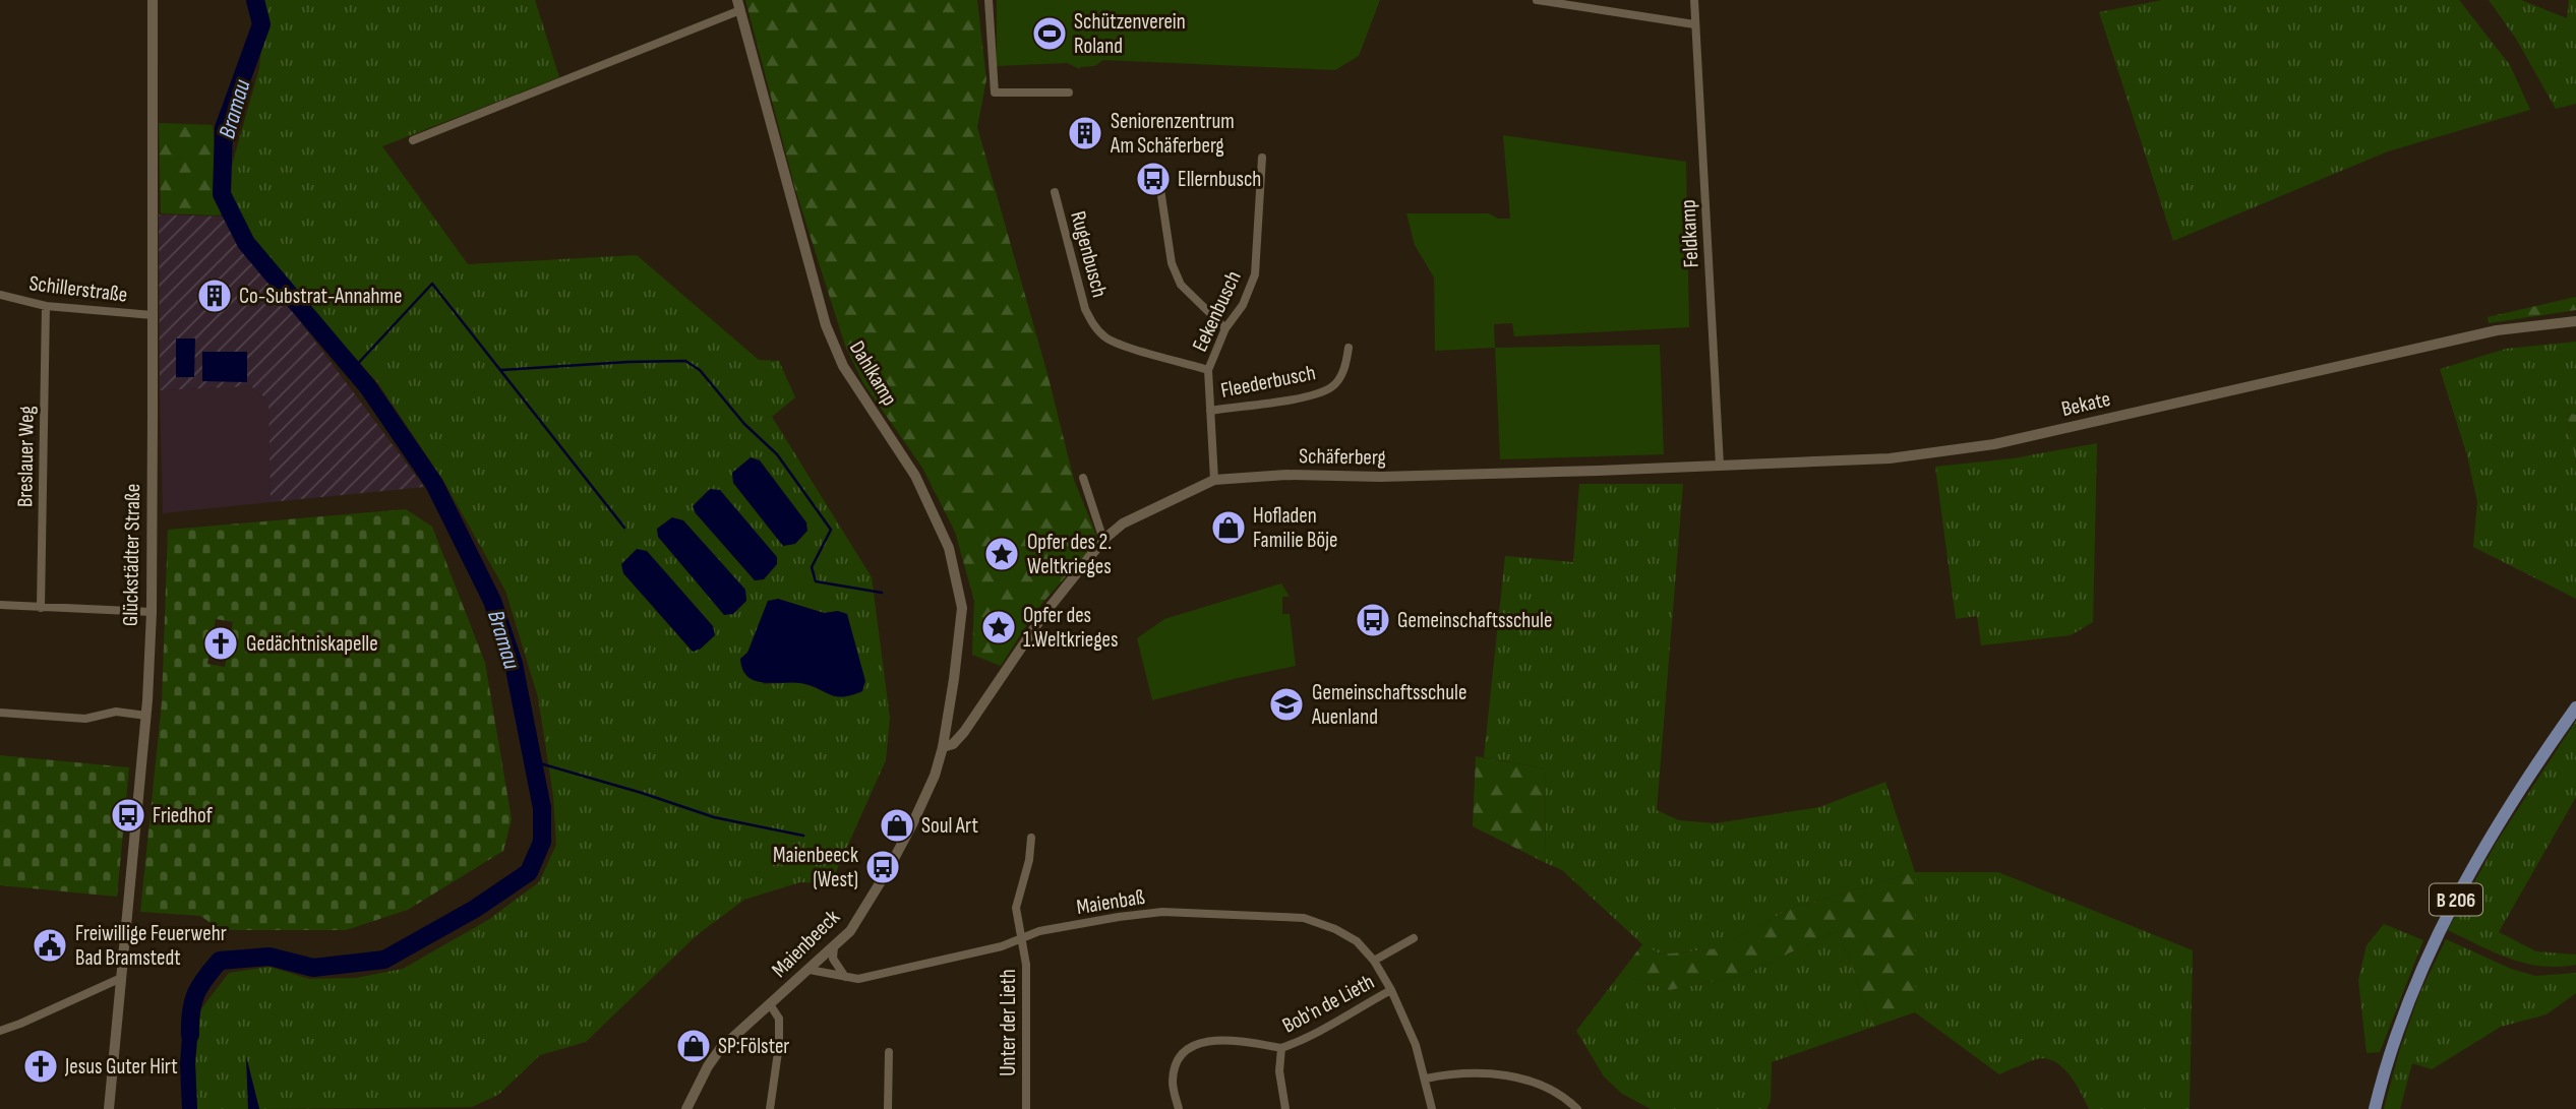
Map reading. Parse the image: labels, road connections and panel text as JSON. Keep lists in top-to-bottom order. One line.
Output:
{"streets":{"main road":["Bekate","Schäferberg","B 206"],"street":["Feldkamp","Rugenbusch","Schillerstraße","Eekenbusch","Dahlkamp","Fleederbusch","Breslauer Weg","Glückstädter Straße","Maienbaß","Maienbeeck","Bob'n de Lieth","Unter der Lieth"]},"crossings":[["Feldkamp","Bekate"],["Rugenbusch","Eekenbusch"],["Schillerstraße","Breslauer Weg"],["Schillerstraße","Glückstädter Straße"],["Eekenbusch","Fleederbusch"],["Eekenbusch","Schäferberg"],["Dahlkamp","Schäferberg"],["Dahlkamp","Maienbeeck"],["Bekate","Schäferberg"],["Schäferberg","Maienbeeck"],["Maienbaß","Maienbeeck"],["Maienbaß","Bob'n de Lieth"],["Maienbaß","Unter der Lieth"]],"water":["Bramau"],"places":{"sports":["Schützenverein Roland"],"building":["Seniorenzentrum Am Schäferberg","Co-Substrat-Annahme"],"bus stop":["Ellernbusch","Gemeinschaftsschule","Friedhof","Maienbeeck (West)"],"shop":["Hofladen Familie Böje","Soul Art","SP:Fölster"],"place":["Opfer des 2. Weltkrieges","Opfer des 1.Weltkrieges"],"church":["Gedächtniskapelle","Jesus Guter Hirt"],"school or university":["Gemeinschaftsschule Auenland"],"public building":["Freiwillige Feuerwehr Bad Bramstedt"]}}
